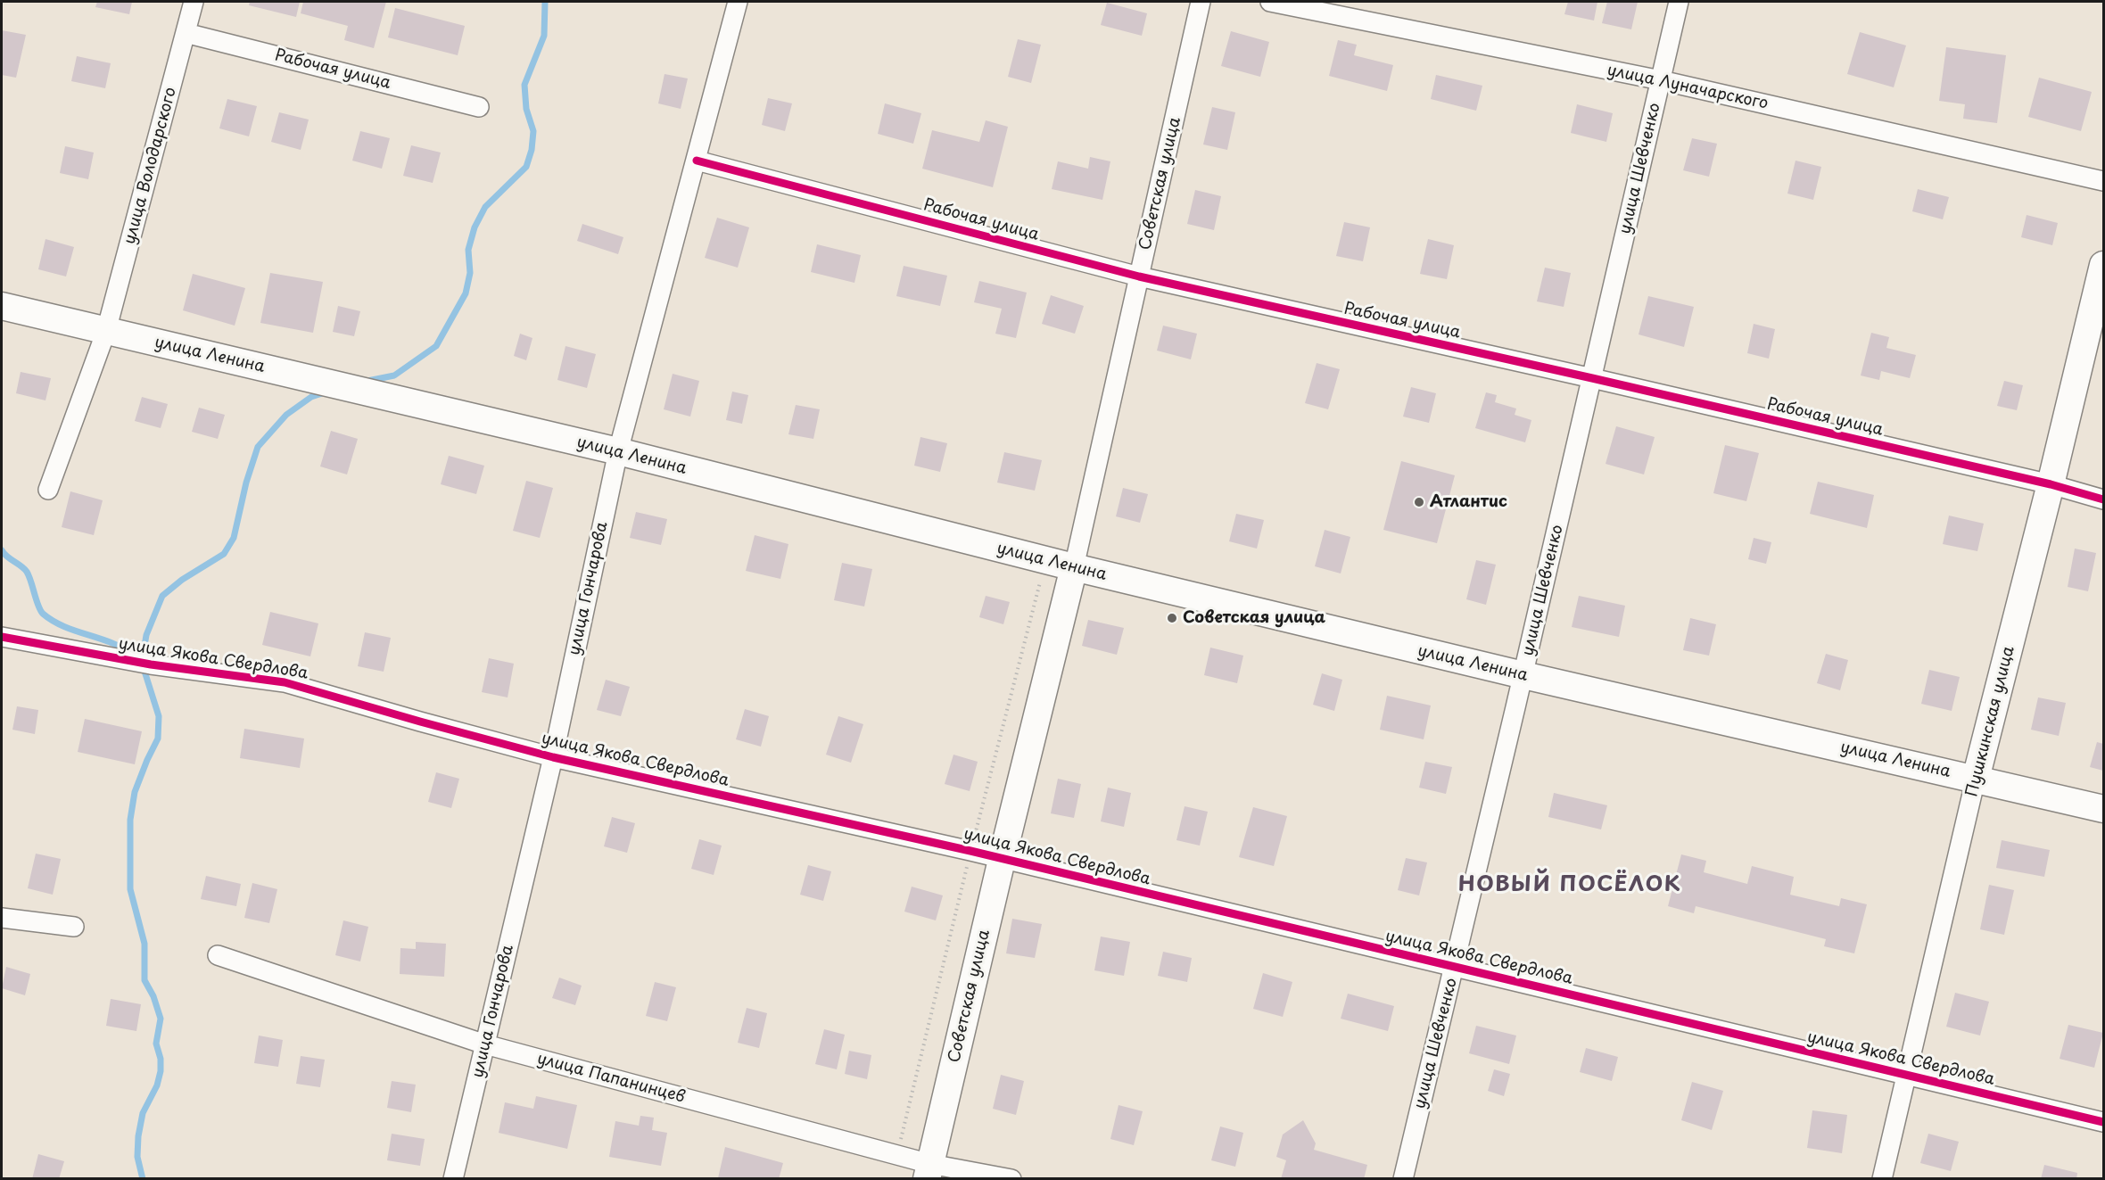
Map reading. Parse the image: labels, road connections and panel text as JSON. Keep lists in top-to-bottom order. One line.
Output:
{"streets":{"main road":["Советская улица","улица Ленина","Пушкинская улица"],"street":["Рабочая улица","улица Луначарского","улица Володарского","улица Шевченко","улица Гончарова","улица Якова Свердлова","улица Папанинцев"]},"crossings":[["Рабочая улица","улица Володарского"],["Рабочая улица","улица Шевченко"],["Рабочая улица","Советская улица"],["Рабочая улица","улица Гончарова"],["Рабочая улица","Пушкинская улица"],["улица Луначарского","улица Шевченко"],["улица Володарского","улица Ленина"],["улица Шевченко","улица Ленина"],["улица Шевченко","улица Якова Свердлова"],["Советская улица","улица Ленина"],["Советская улица","улица Якова Свердлова"],["Советская улица","улица Папанинцев"],["улица Ленина","улица Гончарова"],["улица Ленина","Пушкинская улица"],["улица Гончарова","улица Якова Свердлова"],["улица Гончарова","улица Папанинцев"],["улица Якова Свердлова","Пушкинская улица"]],"districts":["НОВЫЙ ПОСЁЛОК"],"places":["Атлантис","Советская улица"]}
